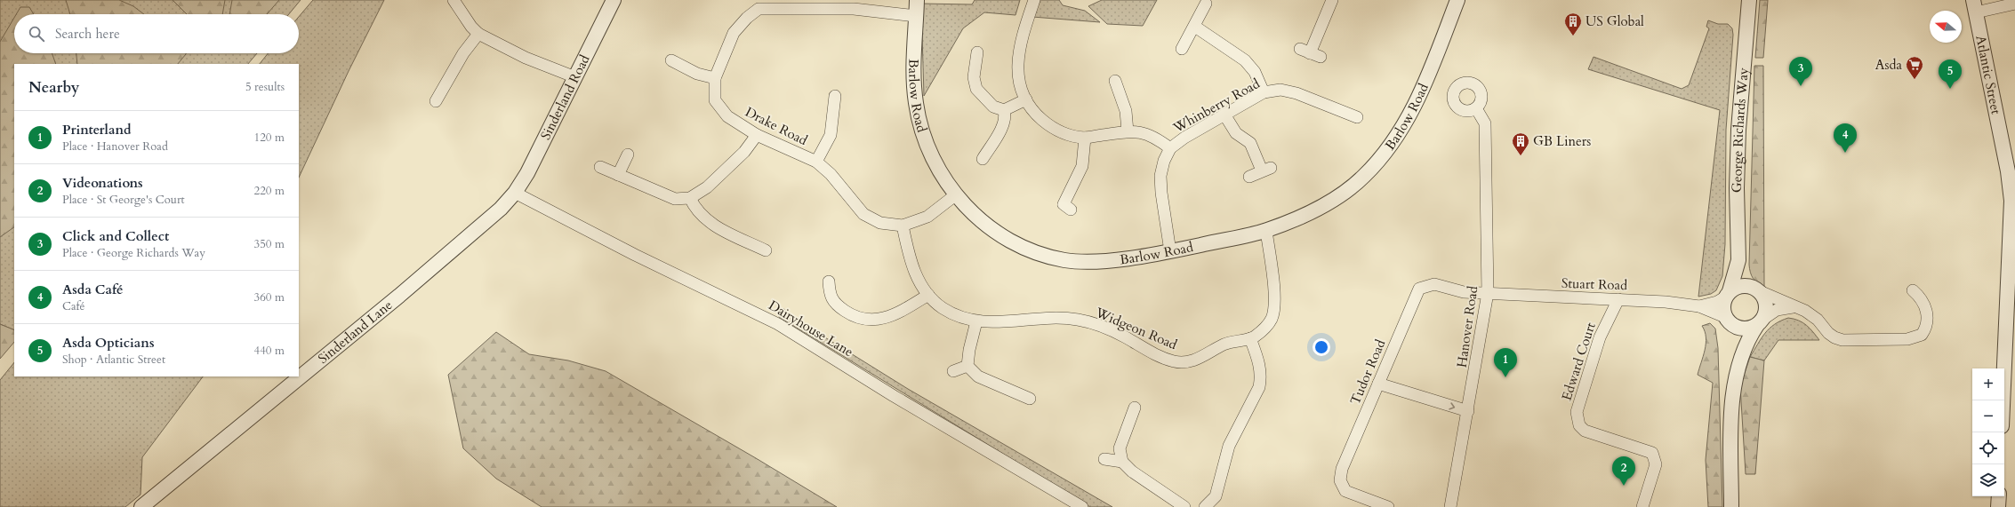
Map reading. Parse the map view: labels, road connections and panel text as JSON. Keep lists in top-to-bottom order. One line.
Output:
{"streets":{"street":["Atlantic Street","Barlow Road","Sinderland Road","Whinberry Road","Drake Road","George Richards Way","Stuart Road","Hanover Road","Dairyhouse Lane","Widgeon Road","Sinderland Lane","Edward Court","Tudor Road"]},"crossings":[["Barlow Road","Whinberry Road"],["Barlow Road","Drake Road"],["Barlow Road","Widgeon Road"],["Sinderland Road","Dairyhouse Lane"],["Sinderland Road","Sinderland Lane"],["Drake Road","Widgeon Road"],["George Richards Way","Stuart Road"],["Stuart Road","Hanover Road"],["Stuart Road","Edward Court"],["Stuart Road","Tudor Road"],["Hanover Road","Tudor Road"],["Dairyhouse Lane","Sinderland Lane"]],"places":{"building":["US Global","GB Liners"],"supermarket":["Asda"]},"north":"left","page":{"search":"Search here","pins":["3","5","4","1","2"],"heading":["Nearby","5 results"],"list":[{"mark":"1","name":"Printerland","note":"Place · Hanover Road","value":"120 m"},{"mark":"2","name":"Videonations","note":"Place · St George's Court","value":"220 m"},{"mark":"3","name":"Click and Collect","note":"Place · George Richards Way","value":"350 m"},{"mark":"4","name":"Asda Café","note":"Café","value":"360 m"},{"mark":"5","name":"Asda Opticians","note":"Shop · Atlantic Street","value":"440 m"}],"map_buttons":["+","−"]}}
